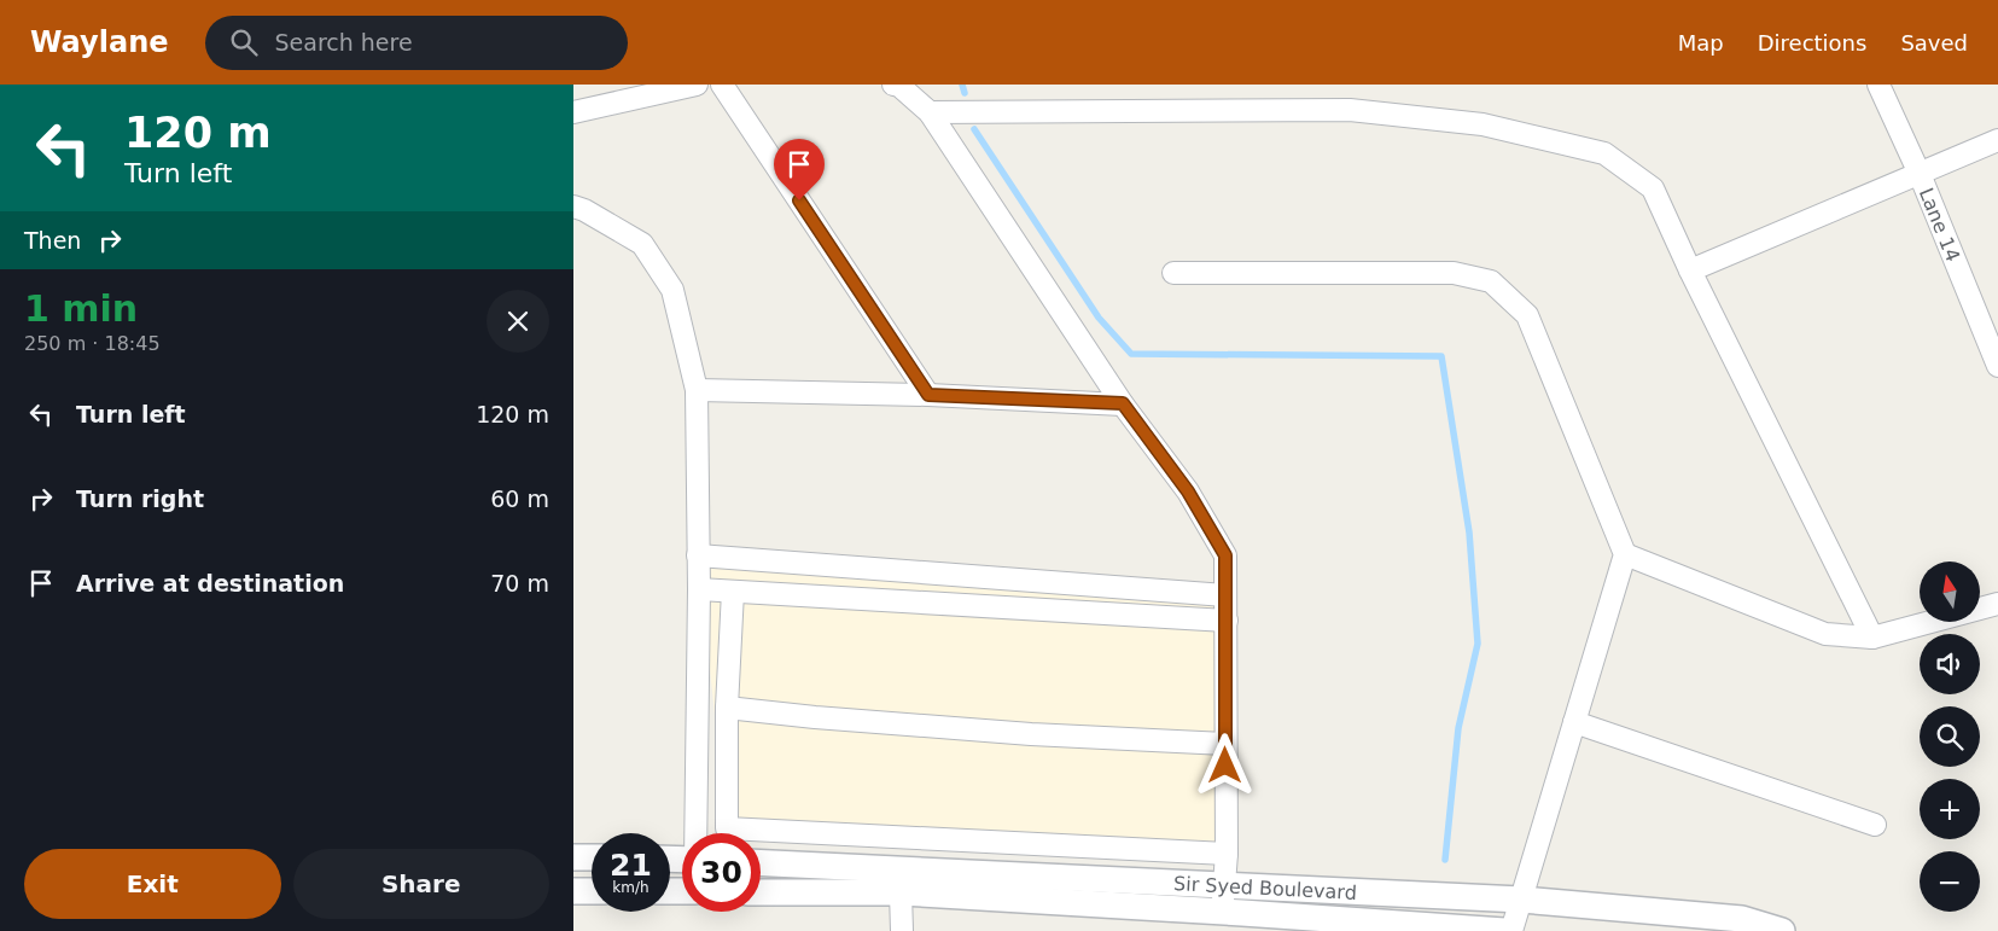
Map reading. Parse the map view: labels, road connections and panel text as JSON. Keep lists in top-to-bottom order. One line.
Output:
{"streets":{"street":["Lane 14","Sir Syed Boulevard"]},"north":"top","page":{"header":"Waylane","search":"Search here","nav":["Map","Directions","Saved"],"turn":["120 m","Turn left"],"then":"Then","heading":["1 min","250 m · 18:45"],"list":[{"name":"Turn left","value":"120 m"},{"name":"Turn right","value":"60 m"},{"name":"Arrive at destination","value":"70 m"}],"map_buttons":["+","−"],"speed":"21 km/h","limit":"30","buttons":["Exit","Share"]}}
